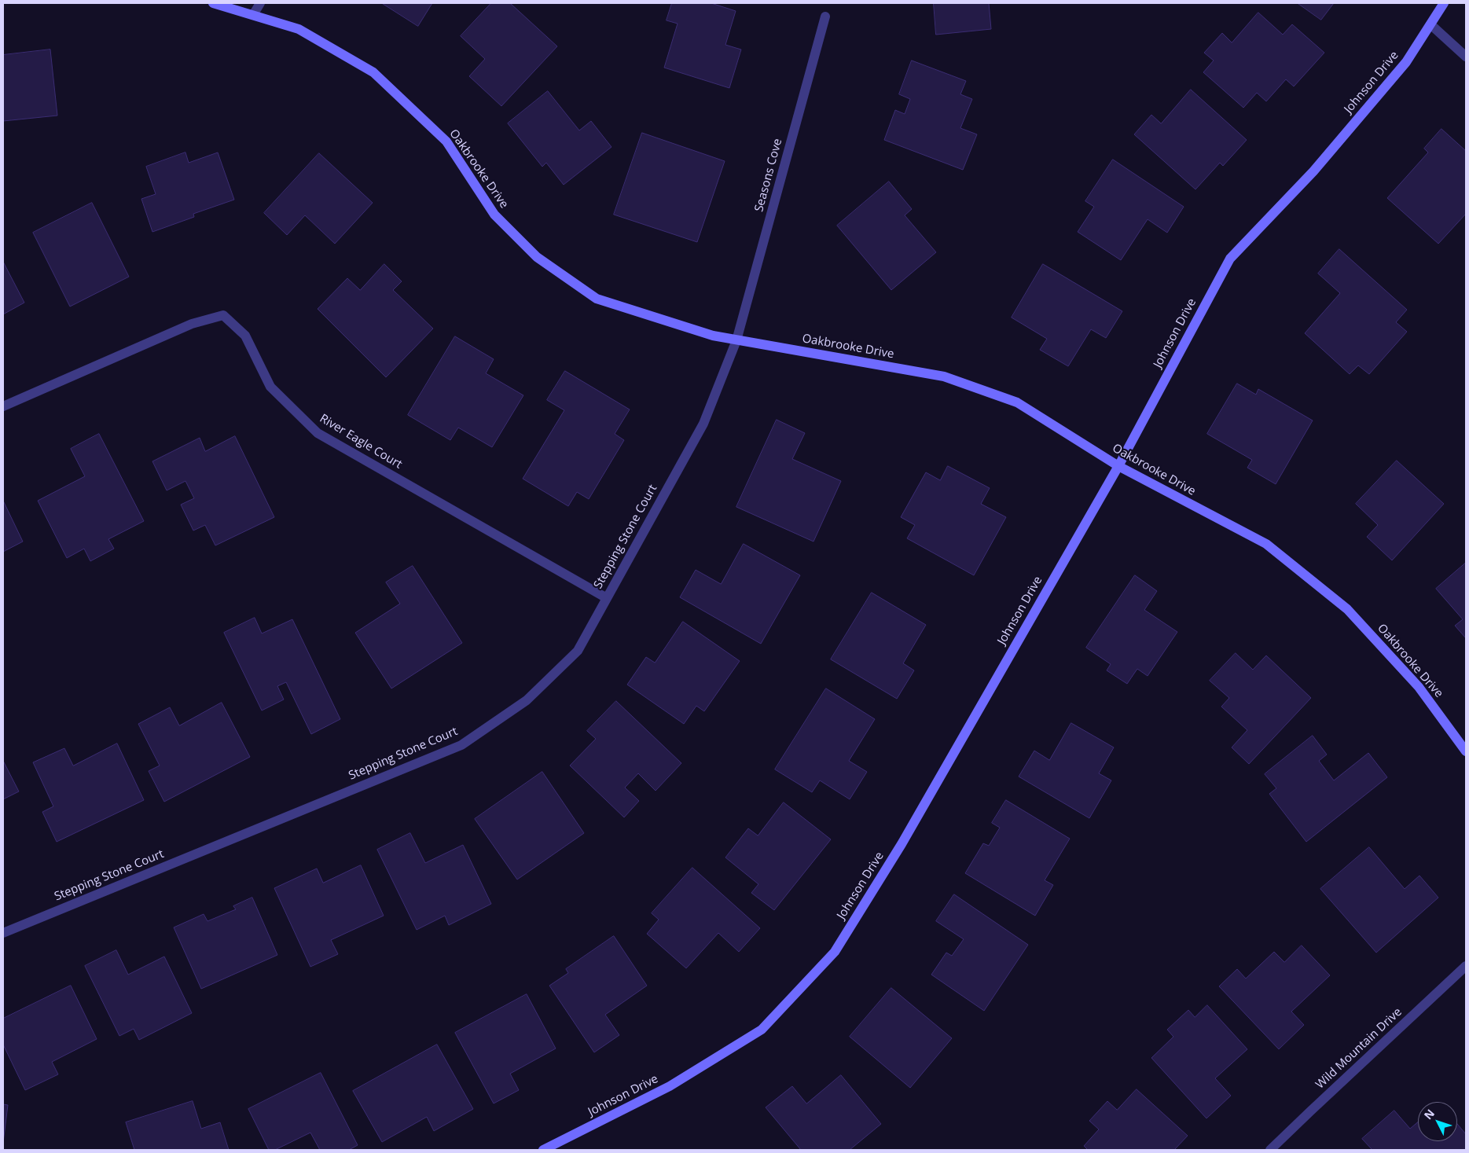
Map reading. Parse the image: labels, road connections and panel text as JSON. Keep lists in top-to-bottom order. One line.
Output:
{"streets":{"street":["Johnson Drive","Oakbrooke Drive","Seasons Cove","River Eagle Court","Stepping Stone Court","Wild Mountain Drive"]},"crossings":[["Johnson Drive","Oakbrooke Drive"],["Oakbrooke Drive","Seasons Cove"],["Oakbrooke Drive","Stepping Stone Court"],["Seasons Cove","Stepping Stone Court"],["River Eagle Court","Stepping Stone Court"]],"north":"top left"}
